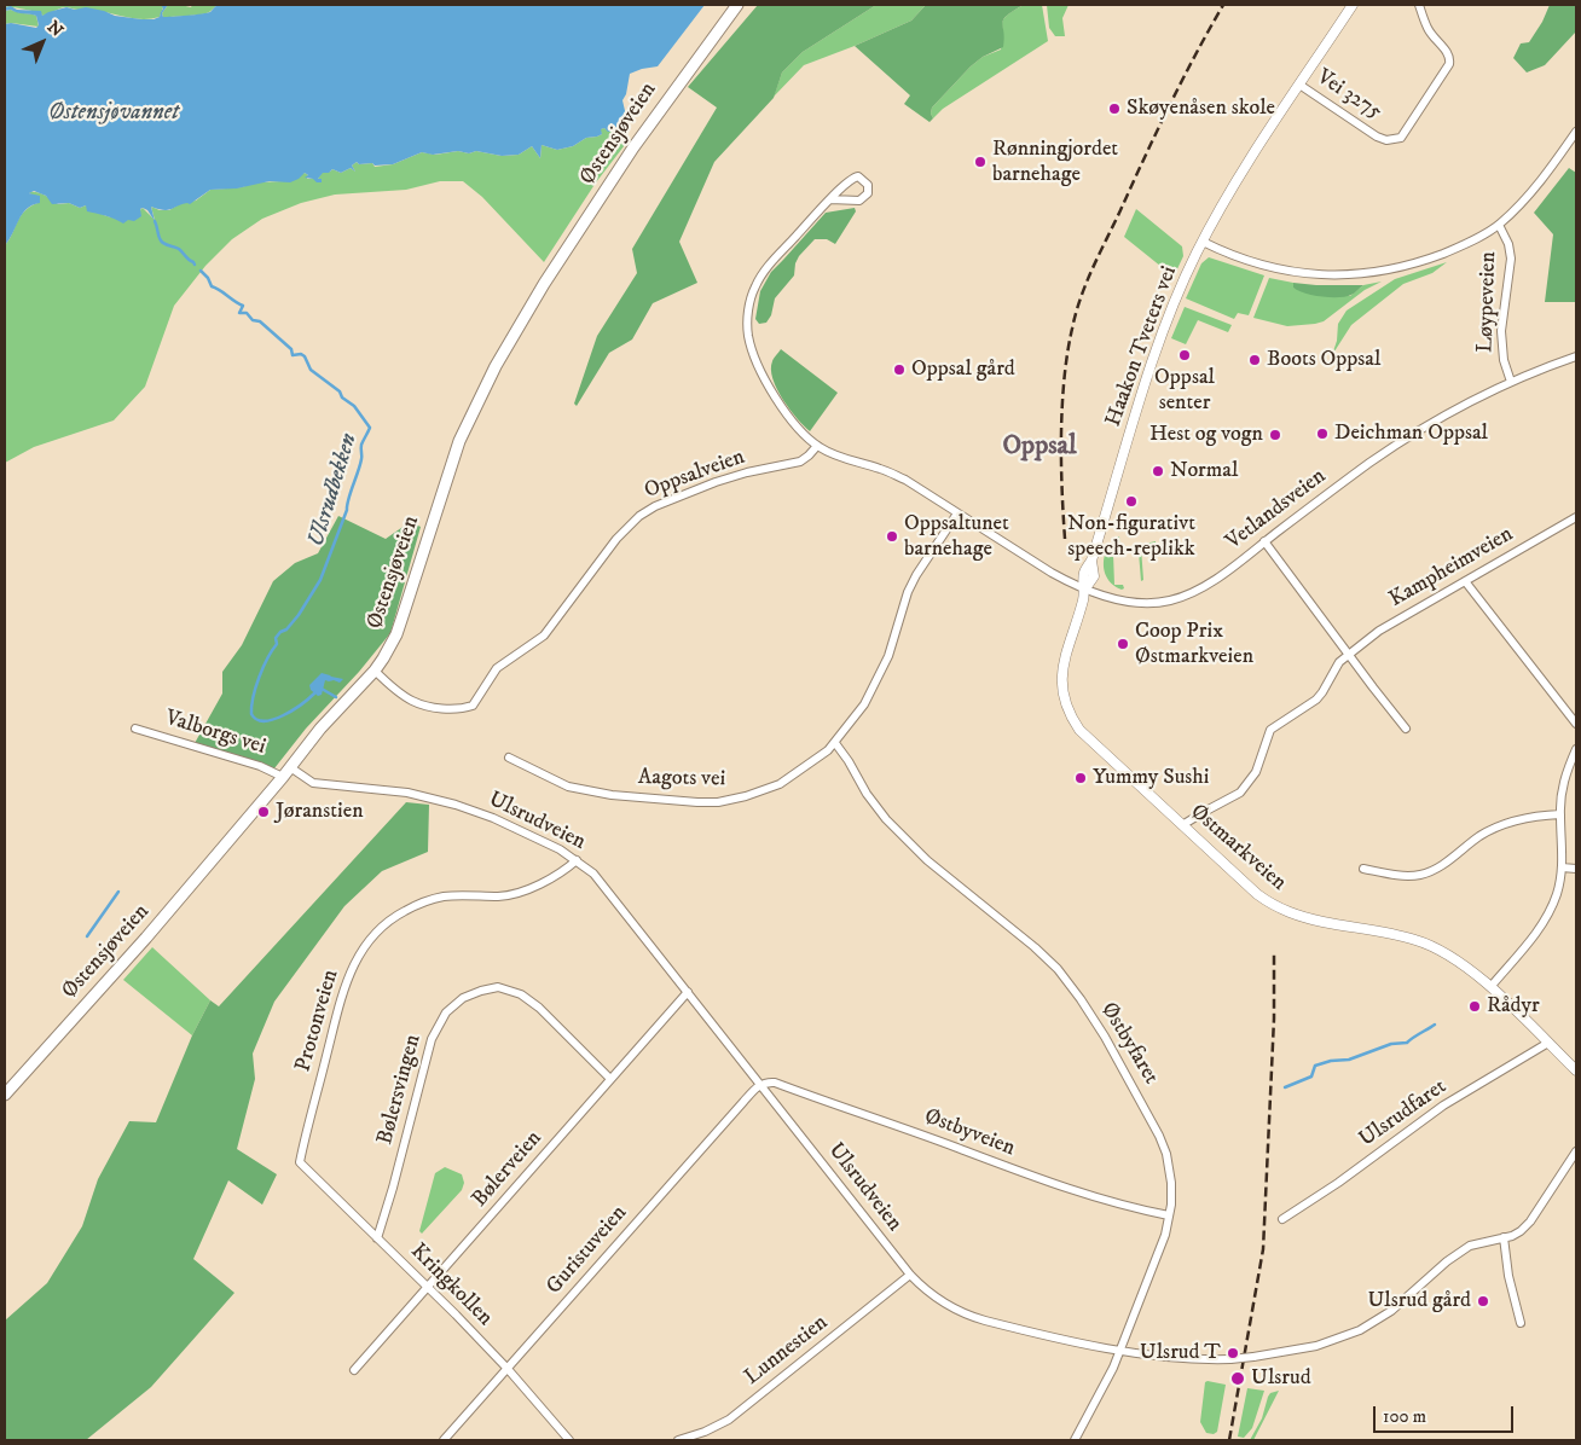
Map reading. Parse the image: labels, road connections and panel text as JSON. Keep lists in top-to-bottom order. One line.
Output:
{"streets":{"main road":["Østensjøveien"],"street":["Vei 3275","Løypeveien","Haakon Tveters vei","Oppsalveien","Vetlandsveien","Kampheimveien","Valborgs vei","Aagots vei","Ulsrudveien","Østmarkveien","Protonveien","Østbyfaret","Bølersvingen","Ulsrudfaret","Østbyveien","Bølerveien","Guristuveien","Kringkollen","Lunnestien"]},"crossings":[["Vei 3275","Haakon Tveters vei"],["Østensjøveien","Oppsalveien"],["Østensjøveien","Valborgs vei"],["Østensjøveien","Ulsrudveien"],["Løypeveien","Vetlandsveien"],["Haakon Tveters vei","Vetlandsveien"],["Haakon Tveters vei","Østmarkveien"],["Vetlandsveien","Østmarkveien"],["Kampheimveien","Østmarkveien"],["Aagots vei","Østbyfaret"],["Ulsrudveien","Protonveien"],["Ulsrudveien","Østbyfaret"],["Ulsrudveien","Østbyveien"],["Ulsrudveien","Bølerveien"],["Ulsrudveien","Guristuveien"],["Ulsrudveien","Lunnestien"],["Østmarkveien","Ulsrudfaret"],["Protonveien","Kringkollen"],["Østbyfaret","Østbyveien"],["Bølersvingen","Bølerveien"],["Bølersvingen","Kringkollen"],["Østbyveien","Guristuveien"],["Bølerveien","Kringkollen"],["Guristuveien","Kringkollen"]],"districts":["Oppsal"],"water":["Østensjøvannet","Ulsrudbekken"],"places":["Skøyenåsen skole","Rønningjordet barnehage","Oppsal senter","Boots Oppsal","Oppsal gård","Deichman Oppsal","Hest og vogn","Normal","Non-figurativt speech-replikk","Oppsaltunet barnehage","Coop Prix Østmarkveien","Yummy Sushi","Jøranstien","Rådyr","Ulsrud gård","Ulsrud T","Ulsrud"],"scale_bar":"100 m","north":"top right"}
